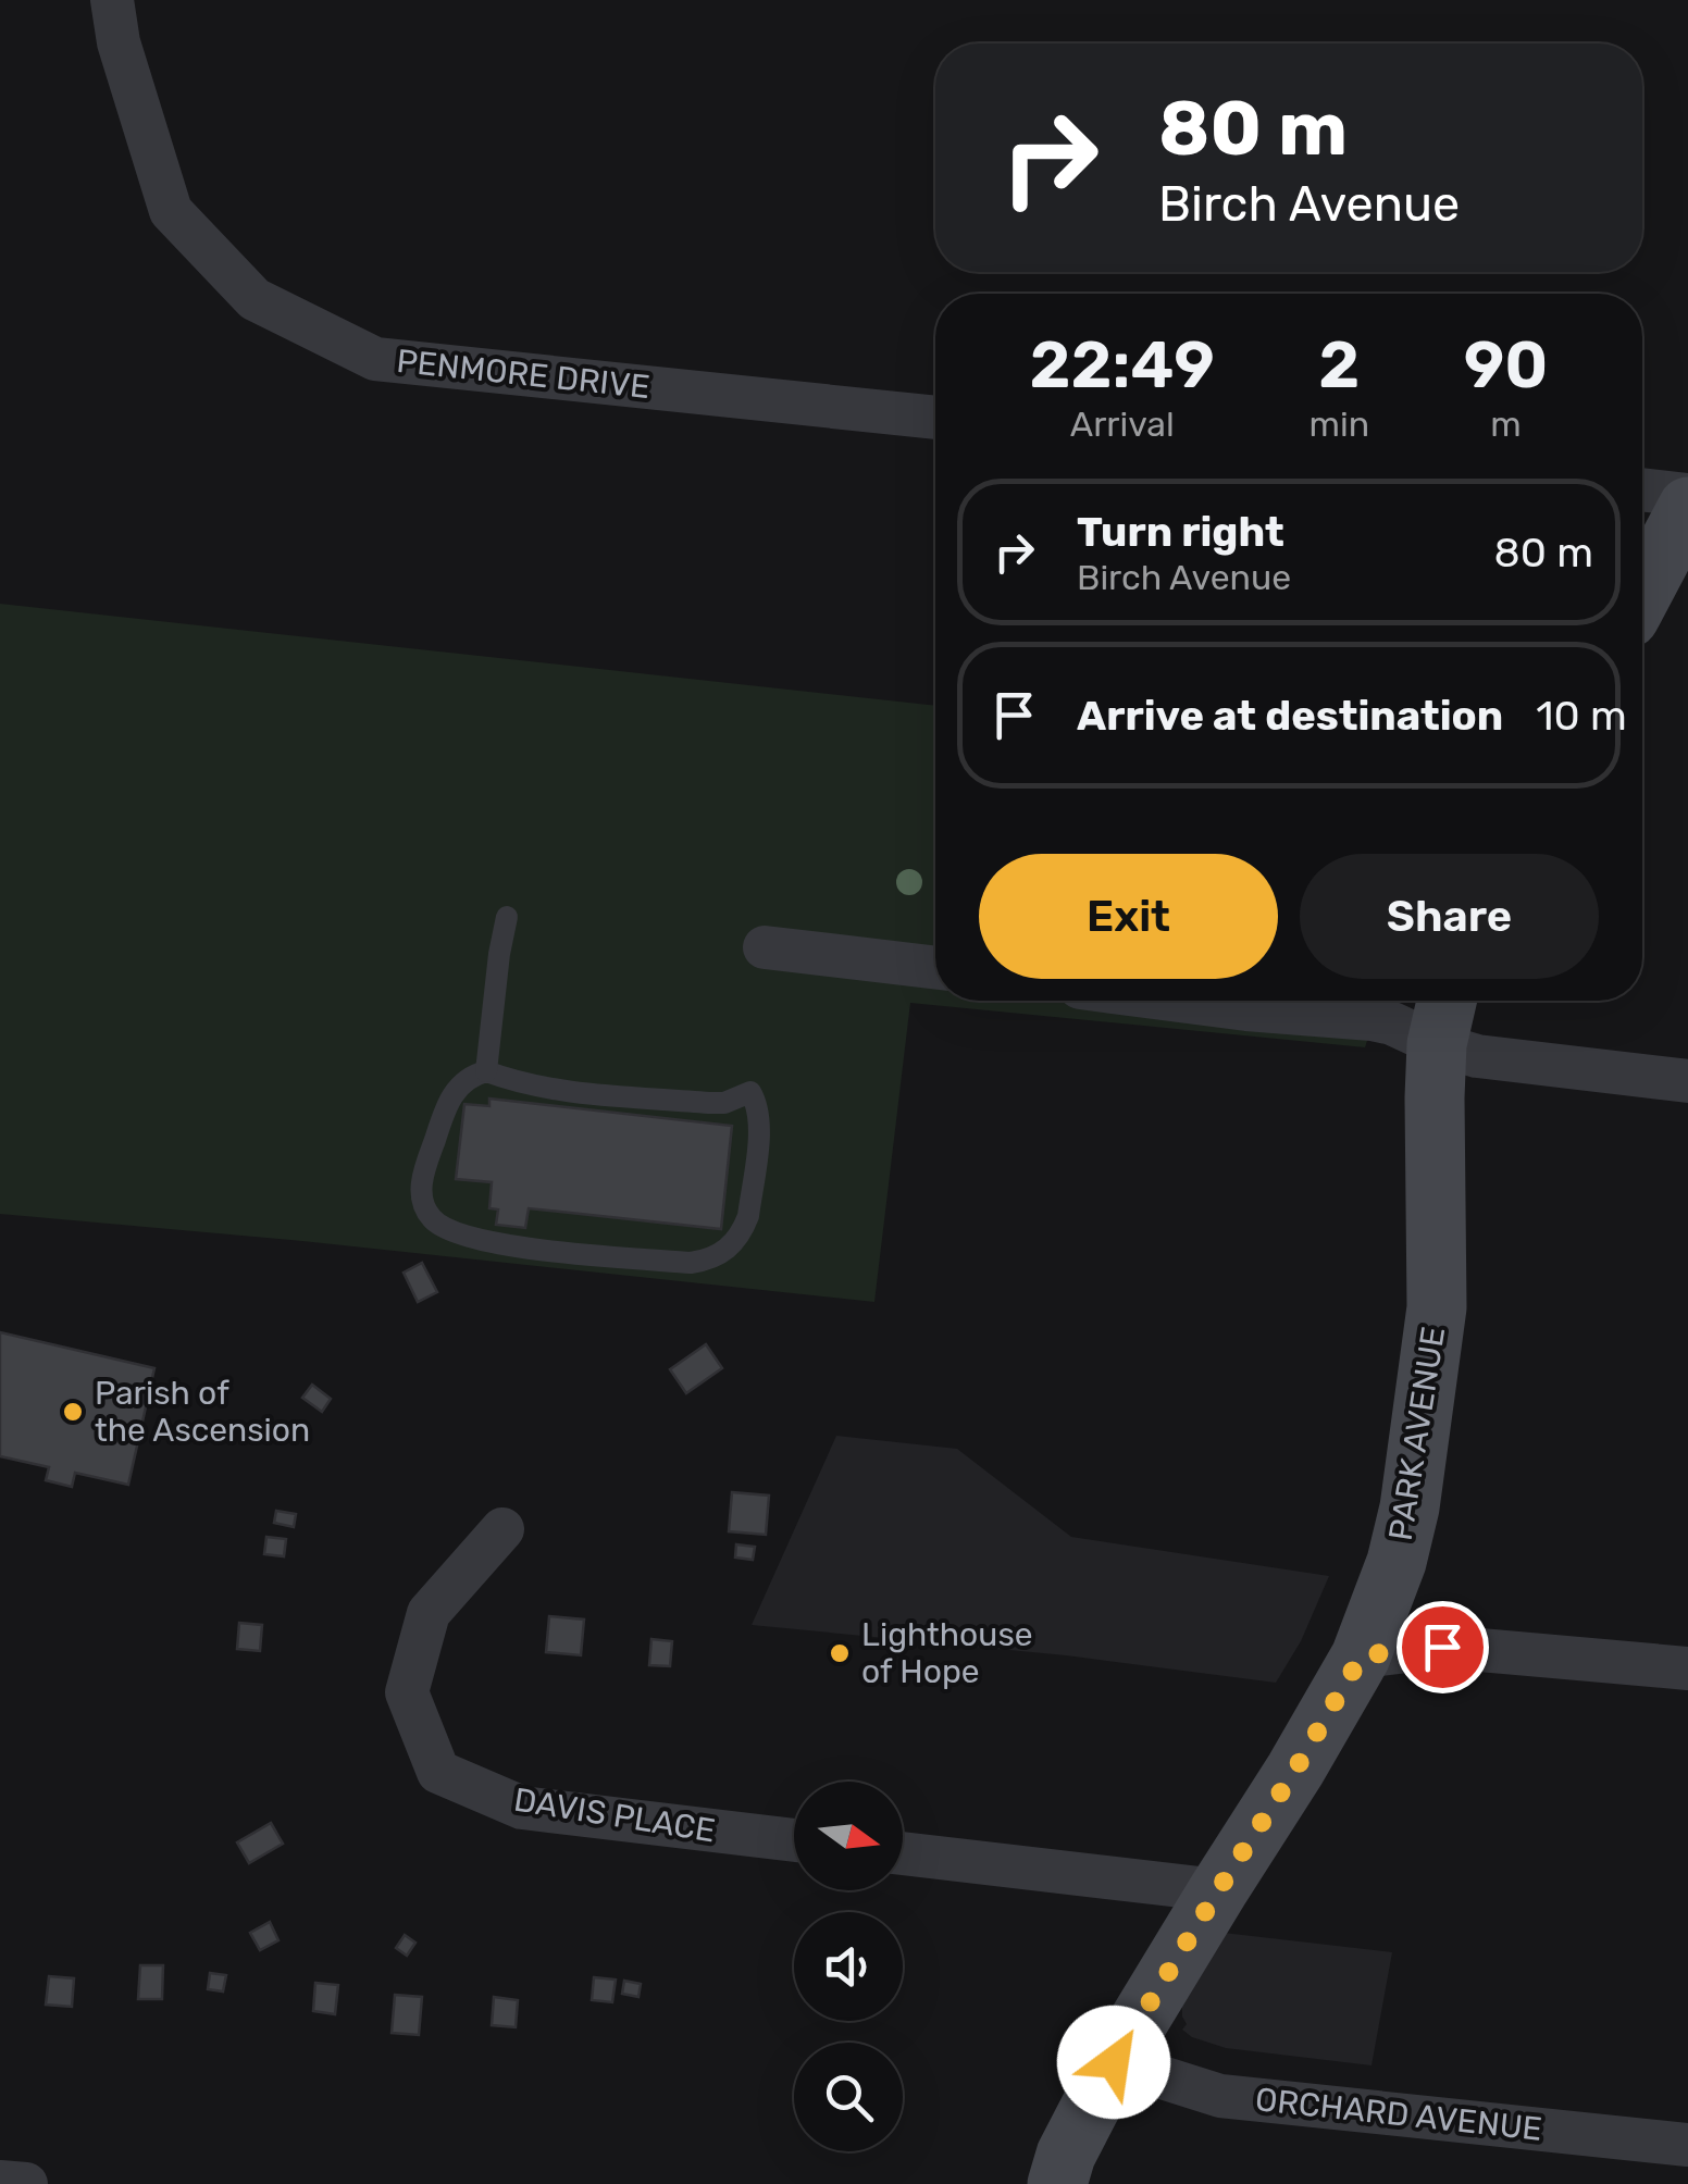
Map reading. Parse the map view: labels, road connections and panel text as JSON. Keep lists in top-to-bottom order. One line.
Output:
{"streets":{"main road":["PARK AVENUE"],"street":["PENMORE DRIVE","DAVIS PLACE","ORCHARD AVENUE"]},"crossings":[["PARK AVENUE","ORCHARD AVENUE"]],"places":["Parish of the Ascension","Lighthouse of Hope"],"north":"right","page":{"turn":["80 m","Birch Avenue"],"eta":["22:49","Arrival","2","min","90","m"],"list":[{"name":"Turn right","note":"Birch Avenue","value":"80 m"},{"name":"Arrive at destination","value":"10 m"}],"buttons":["Exit","Share"]}}
